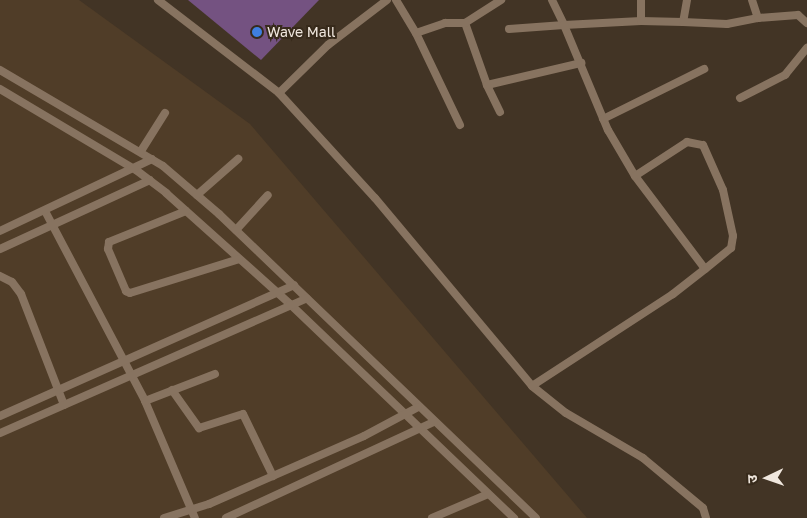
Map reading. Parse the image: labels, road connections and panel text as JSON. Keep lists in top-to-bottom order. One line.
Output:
{"places":["Wave Mall"],"north":"left"}
